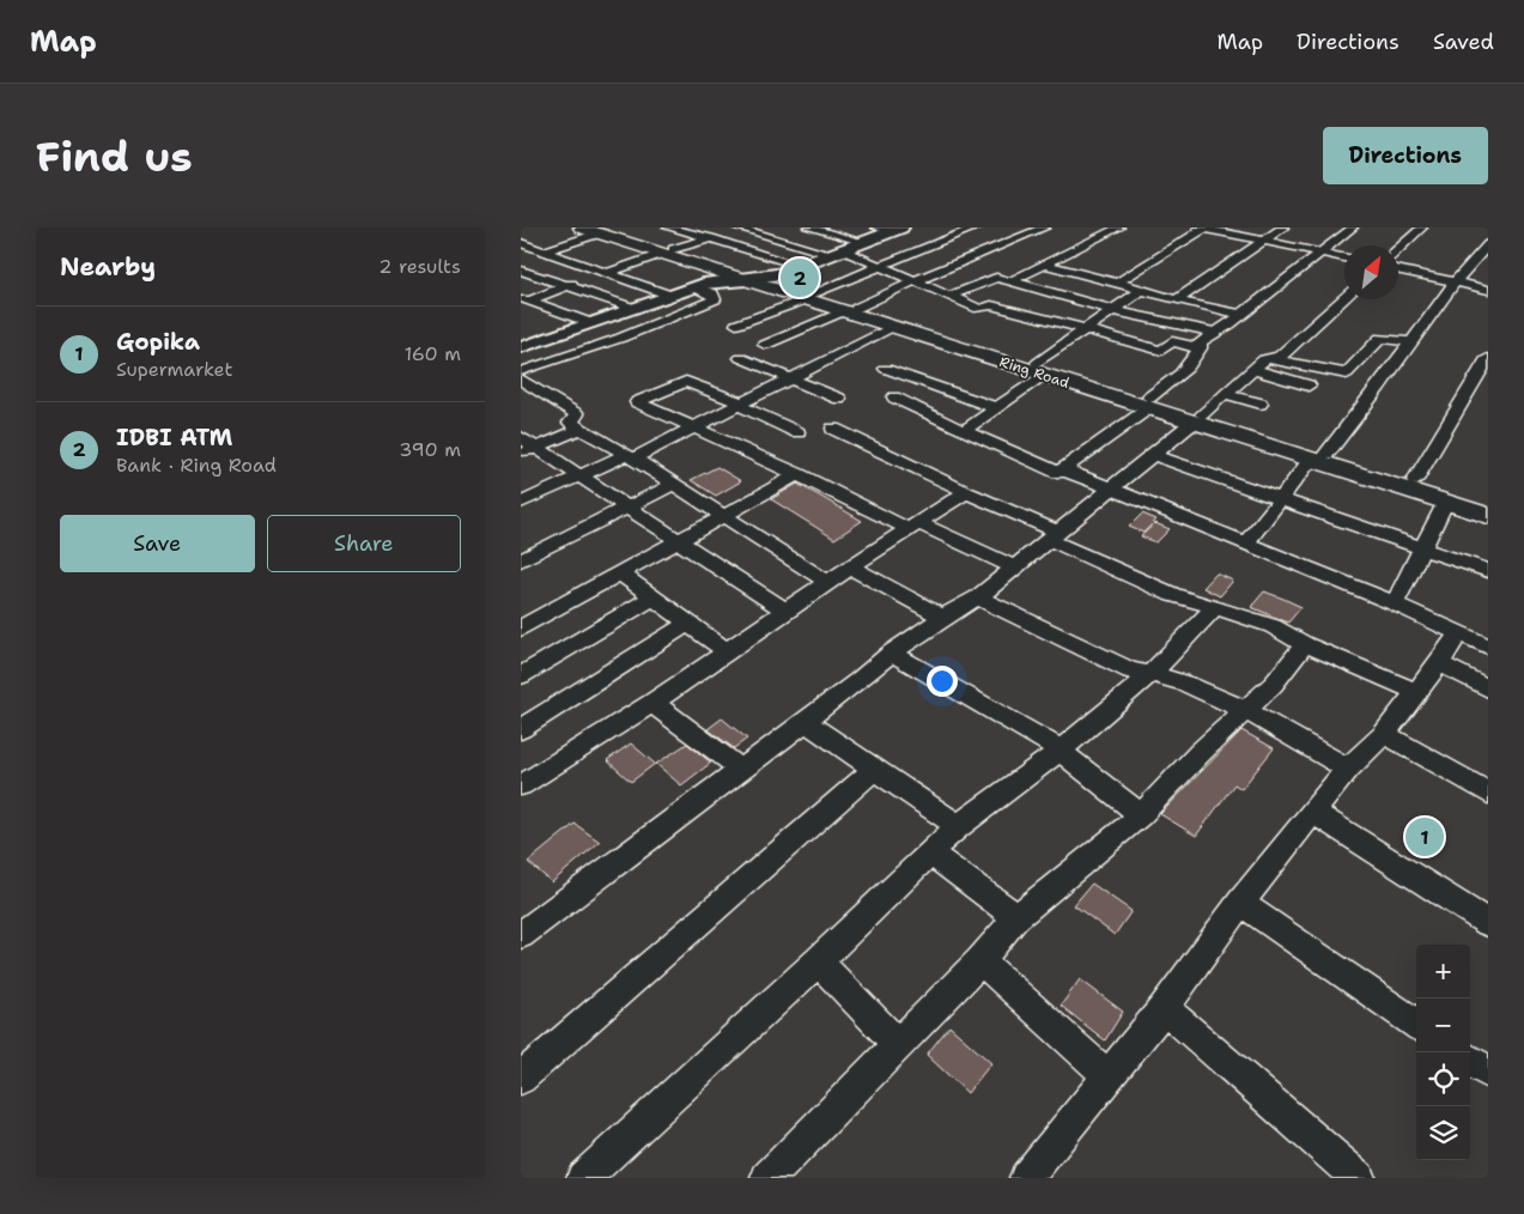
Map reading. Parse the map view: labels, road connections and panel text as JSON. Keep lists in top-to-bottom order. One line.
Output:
{"streets":{"highway":["Ring Road"]},"north":"top right","page":{"header":"Map","nav":["Map","Directions","Saved"],"buttons":["Directions",["Save","Share"]],"title":"Find us","heading":["Nearby","2 results"],"pins":["2","1"],"list":[{"mark":"1","name":"Gopika","note":"Supermarket","value":"160 m"},{"mark":"2","name":"IDBI ATM","note":"Bank · Ring Road","value":"390 m"}],"map_buttons":["+","−"]}}
